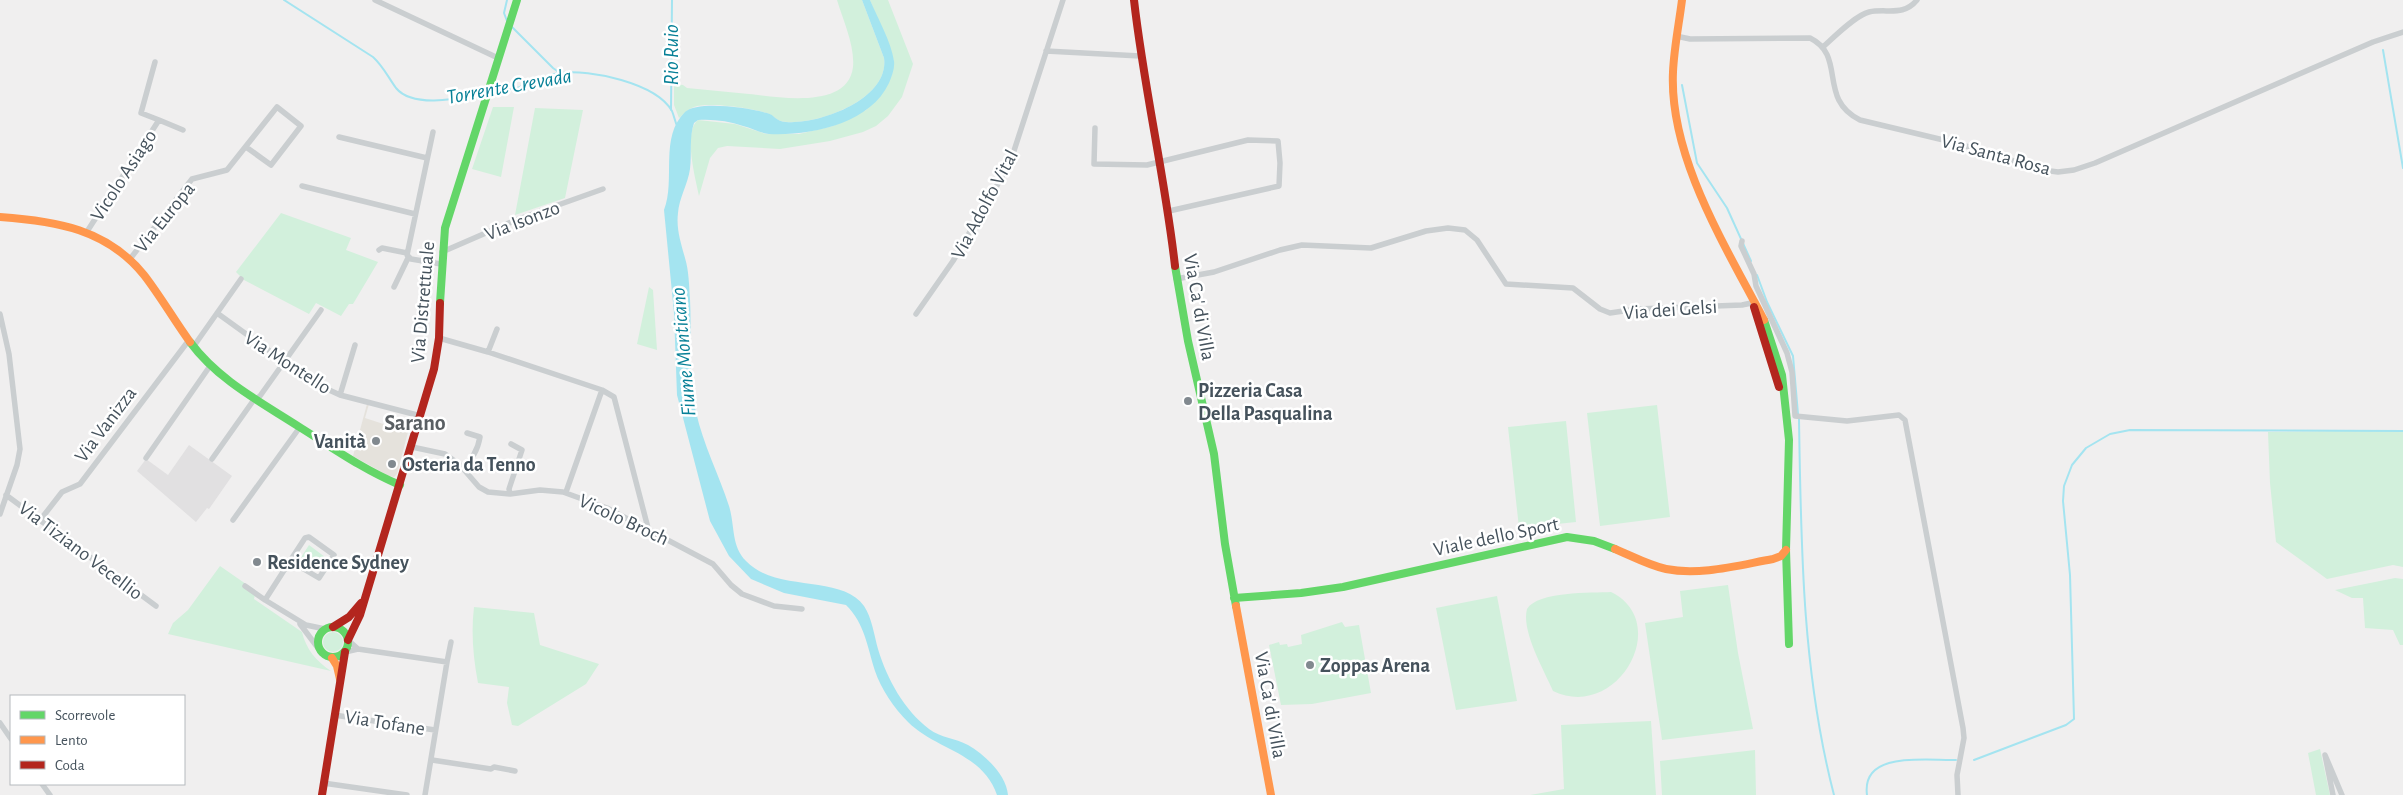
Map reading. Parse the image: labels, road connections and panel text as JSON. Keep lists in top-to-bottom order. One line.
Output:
{"streets":{"street":["Via Santa Rosa","Vicolo Asiago","Via Adolfo Vital","Via Europa","Via Isonzo","Via Distrettuale","Via Ca' di Villa","Via dei Gelsi","Via Montello","Via Vanizza","Vicolo Broch","Viale dello Sport","Via Tiziano Vecellio","Via Tofane"]},"crossings":[["Via Isonzo","Via Distrettuale"],["Via Distrettuale","Via Montello"],["Via Distrettuale","Vicolo Broch"],["Via Ca' di Villa","Via dei Gelsi"],["Via Ca' di Villa","Viale dello Sport"],["Via Montello","Via Vanizza"],["Via Vanizza","Via Tiziano Vecellio"]],"districts":["Sarano"],"water":["Rio Ruio","Torrente Crevada","Fiume Monticano"],"places":["Pizzeria Casa Della Pasqualina","Vanità","Osteria da Tenno","Residence Sydney","Zoppas Arena"],"legend":["Scorrevole","Lento","Coda"]}
